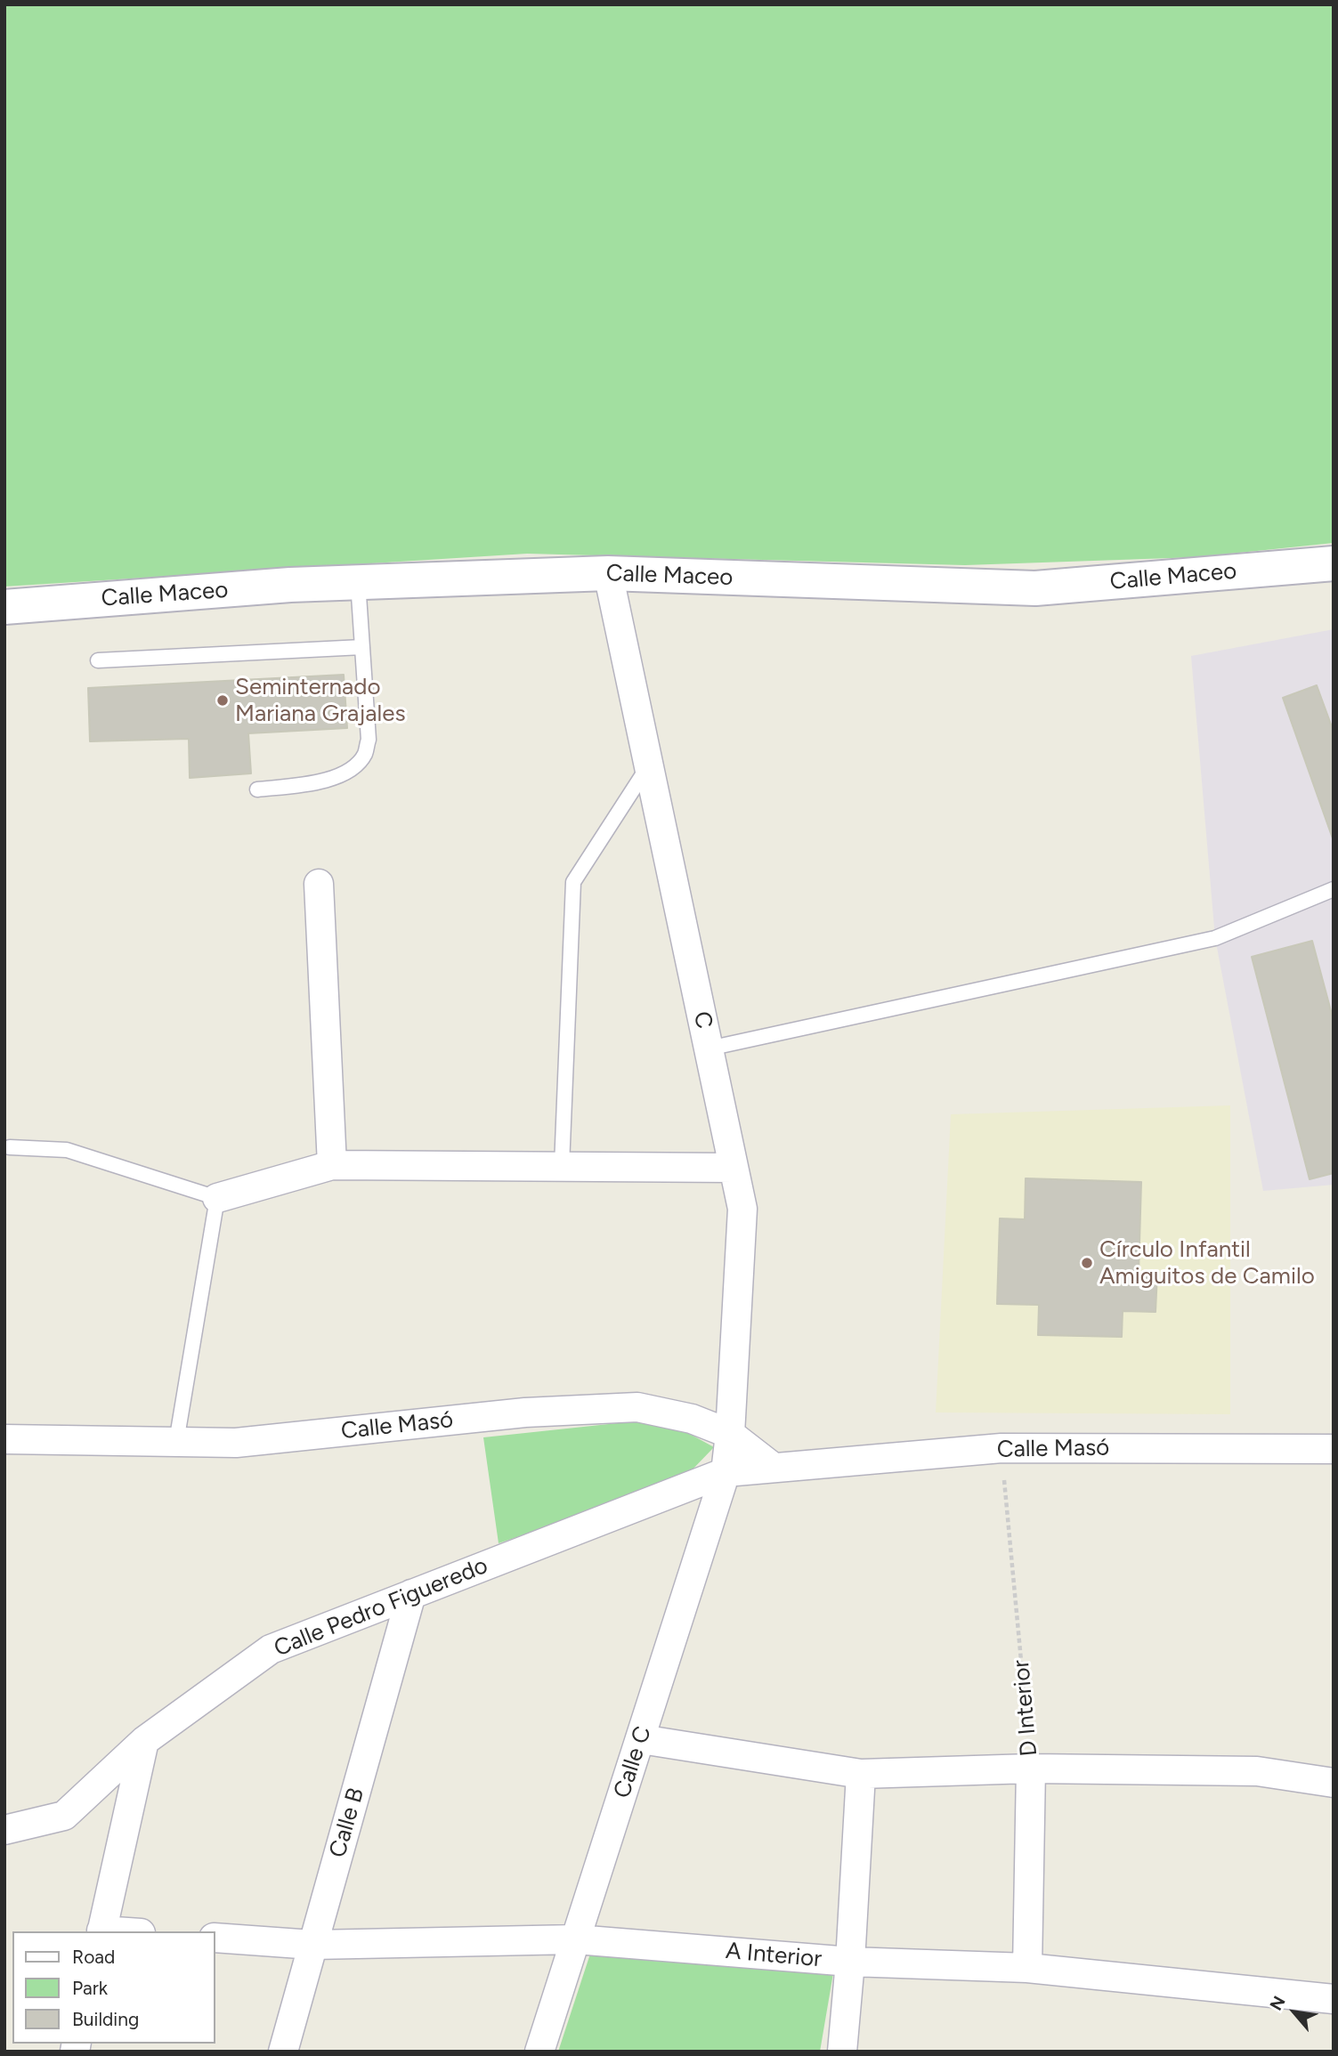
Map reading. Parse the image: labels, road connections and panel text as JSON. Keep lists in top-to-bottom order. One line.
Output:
{"streets":{"street":["Calle Maceo","C","Calle Masó","Calle Pedro Figueredo","D Interior","Calle C","Calle B","A Interior"]},"crossings":[["Calle Maceo","C"],["C","Calle Masó"],["C","Calle Pedro Figueredo"],["C","Calle C"],["Calle Masó","Calle Pedro Figueredo"],["Calle Masó","D Interior"],["Calle Masó","Calle C"],["Calle Pedro Figueredo","Calle C"],["Calle Pedro Figueredo","Calle B"],["D Interior","A Interior"],["Calle C","A Interior"],["Calle B","A Interior"]],"places":["Seminternado Mariana Grajales","Círculo Infantil Amiguitos de Camilo"],"legend":["Road","Park","Building"],"north":"top left"}
